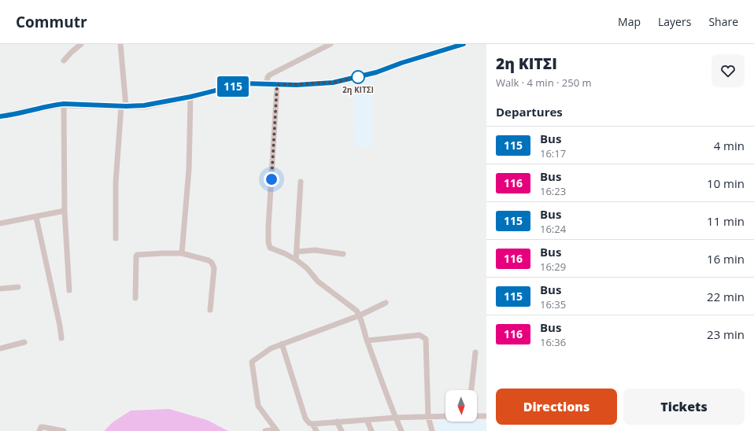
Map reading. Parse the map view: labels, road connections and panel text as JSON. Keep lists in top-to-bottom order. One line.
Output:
{"places":["2η ΚΙΤΣΙ"],"lines":["bus line 115"],"north":"bottom","page":{"header":"Commutr","nav":["Map","Layers","Share"],"on_map":"115","heading":[["2η ΚΙΤΣΙ","Walk · 4 min · 250 m"],"Departures"],"list":[{"mark":"115","name":"Bus","note":"16:17","value":"4 min"},{"mark":"116","name":"Bus","note":"16:23","value":"10 min"},{"mark":"115","name":"Bus","note":"16:24","value":"11 min"},{"mark":"116","name":"Bus","note":"16:29","value":"16 min"},{"mark":"115","name":"Bus","note":"16:35","value":"22 min"},{"mark":"116","name":"Bus","note":"16:36","value":"23 min"}],"buttons":["Directions","Tickets"]}}
